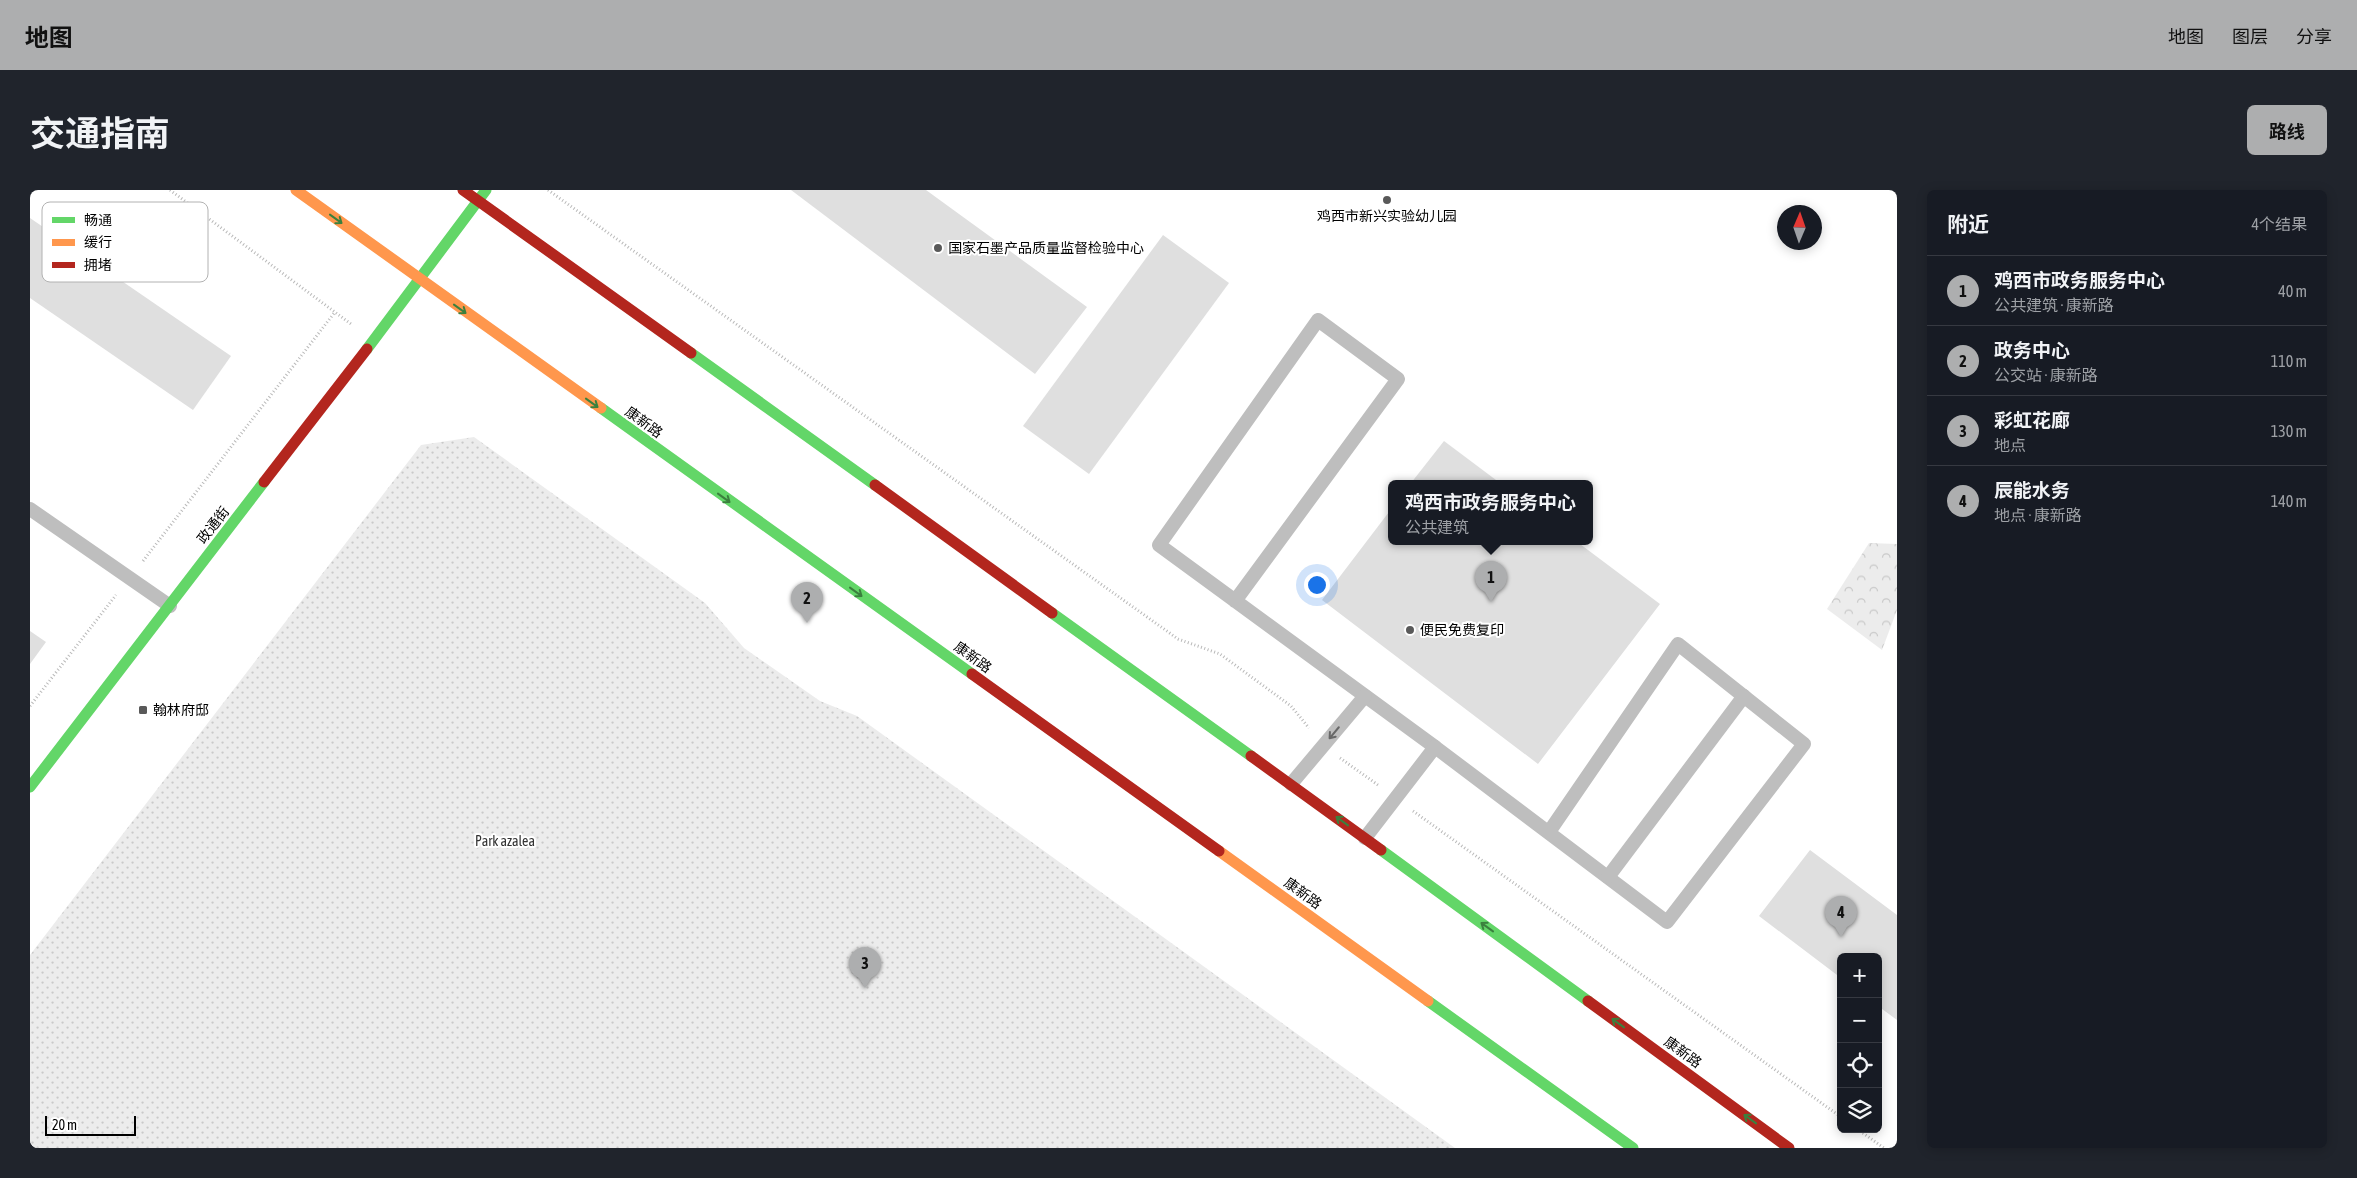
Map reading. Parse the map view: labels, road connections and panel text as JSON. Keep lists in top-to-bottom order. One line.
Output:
{"streets":{"main road":["康新路","政通街"]},"crossings":[["康新路","政通街"]],"parks":["Park azalea"],"places":{"other":["鸡西市新兴实验幼儿园","国家石墨产品质量监督检验中心","便民免费复印"],"transit":["翰林府邸"]},"legend":["畅通","缓行","拥堵"],"scale_bar":"20 m","north":"top","page":{"header":"地图","nav":["地图","图层","分享"],"title":"交通指南","buttons":"路线","heading":["附近","4个结果"],"list":[{"mark":"1","name":"鸡西市政务服务中心","note":"公共建筑 · 康新路","value":"40 m"},{"mark":"2","name":"政务中心","note":"公交站 · 康新路","value":"110 m"},{"mark":"3","name":"彩虹花廊","note":"地点","value":"130 m"},{"mark":"4","name":"辰能水务","note":"地点 · 康新路","value":"140 m"}],"popup":["鸡西市政务服务中心","公共建筑"],"pins":["1","2","4","3"],"map_buttons":["+","−"],"scale":"20 m"}}
